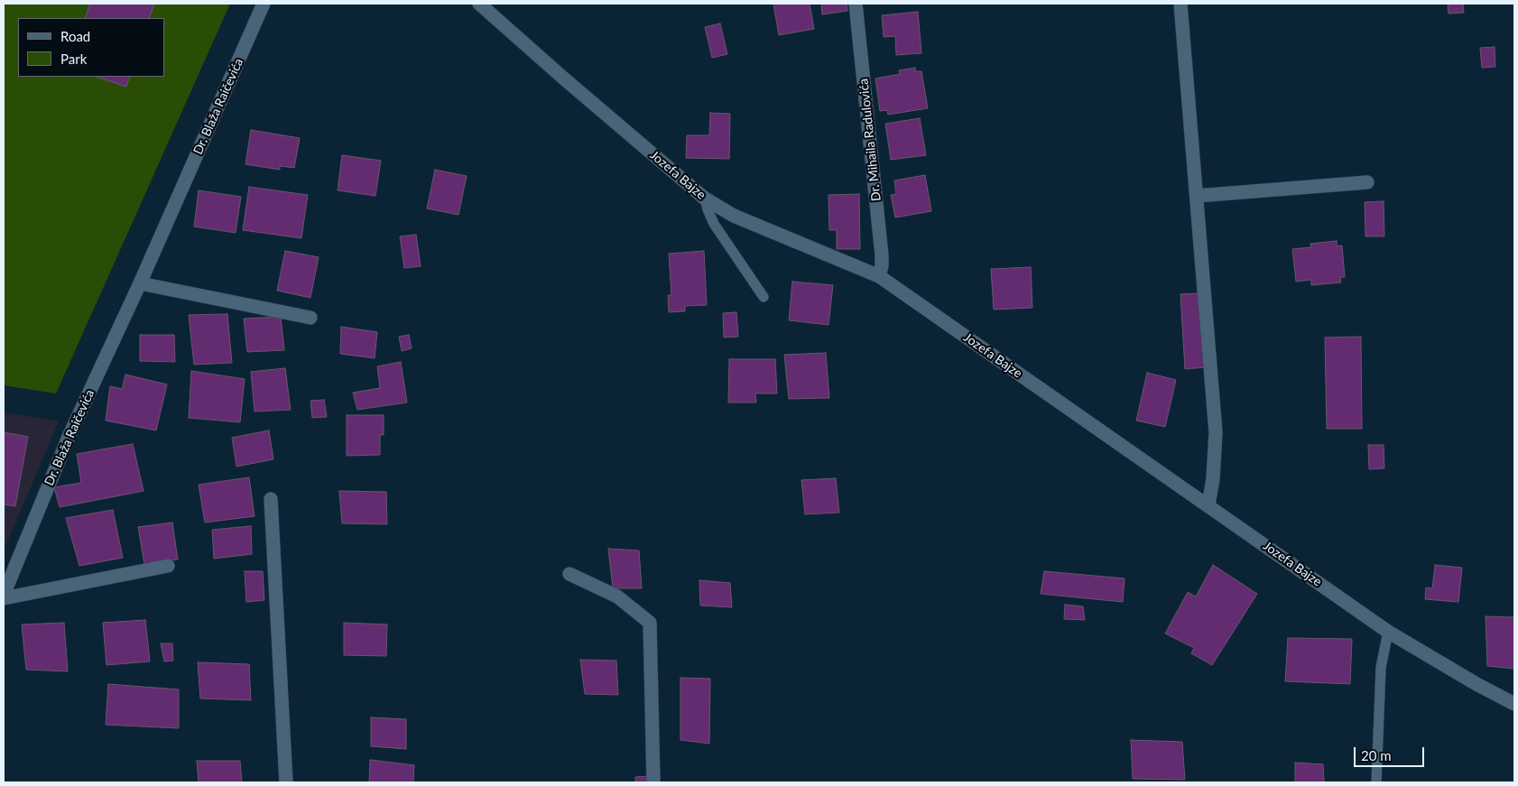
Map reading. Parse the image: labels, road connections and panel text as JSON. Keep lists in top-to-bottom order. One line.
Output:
{"streets":{"street":["Dr. Blaža Raičevića","Dr. Mihaila Radulovića","Jozefa Bajze"]},"crossings":[["Dr. Mihaila Radulovića","Jozefa Bajze"]],"legend":["Road","Park"],"scale_bar":"20 m"}
